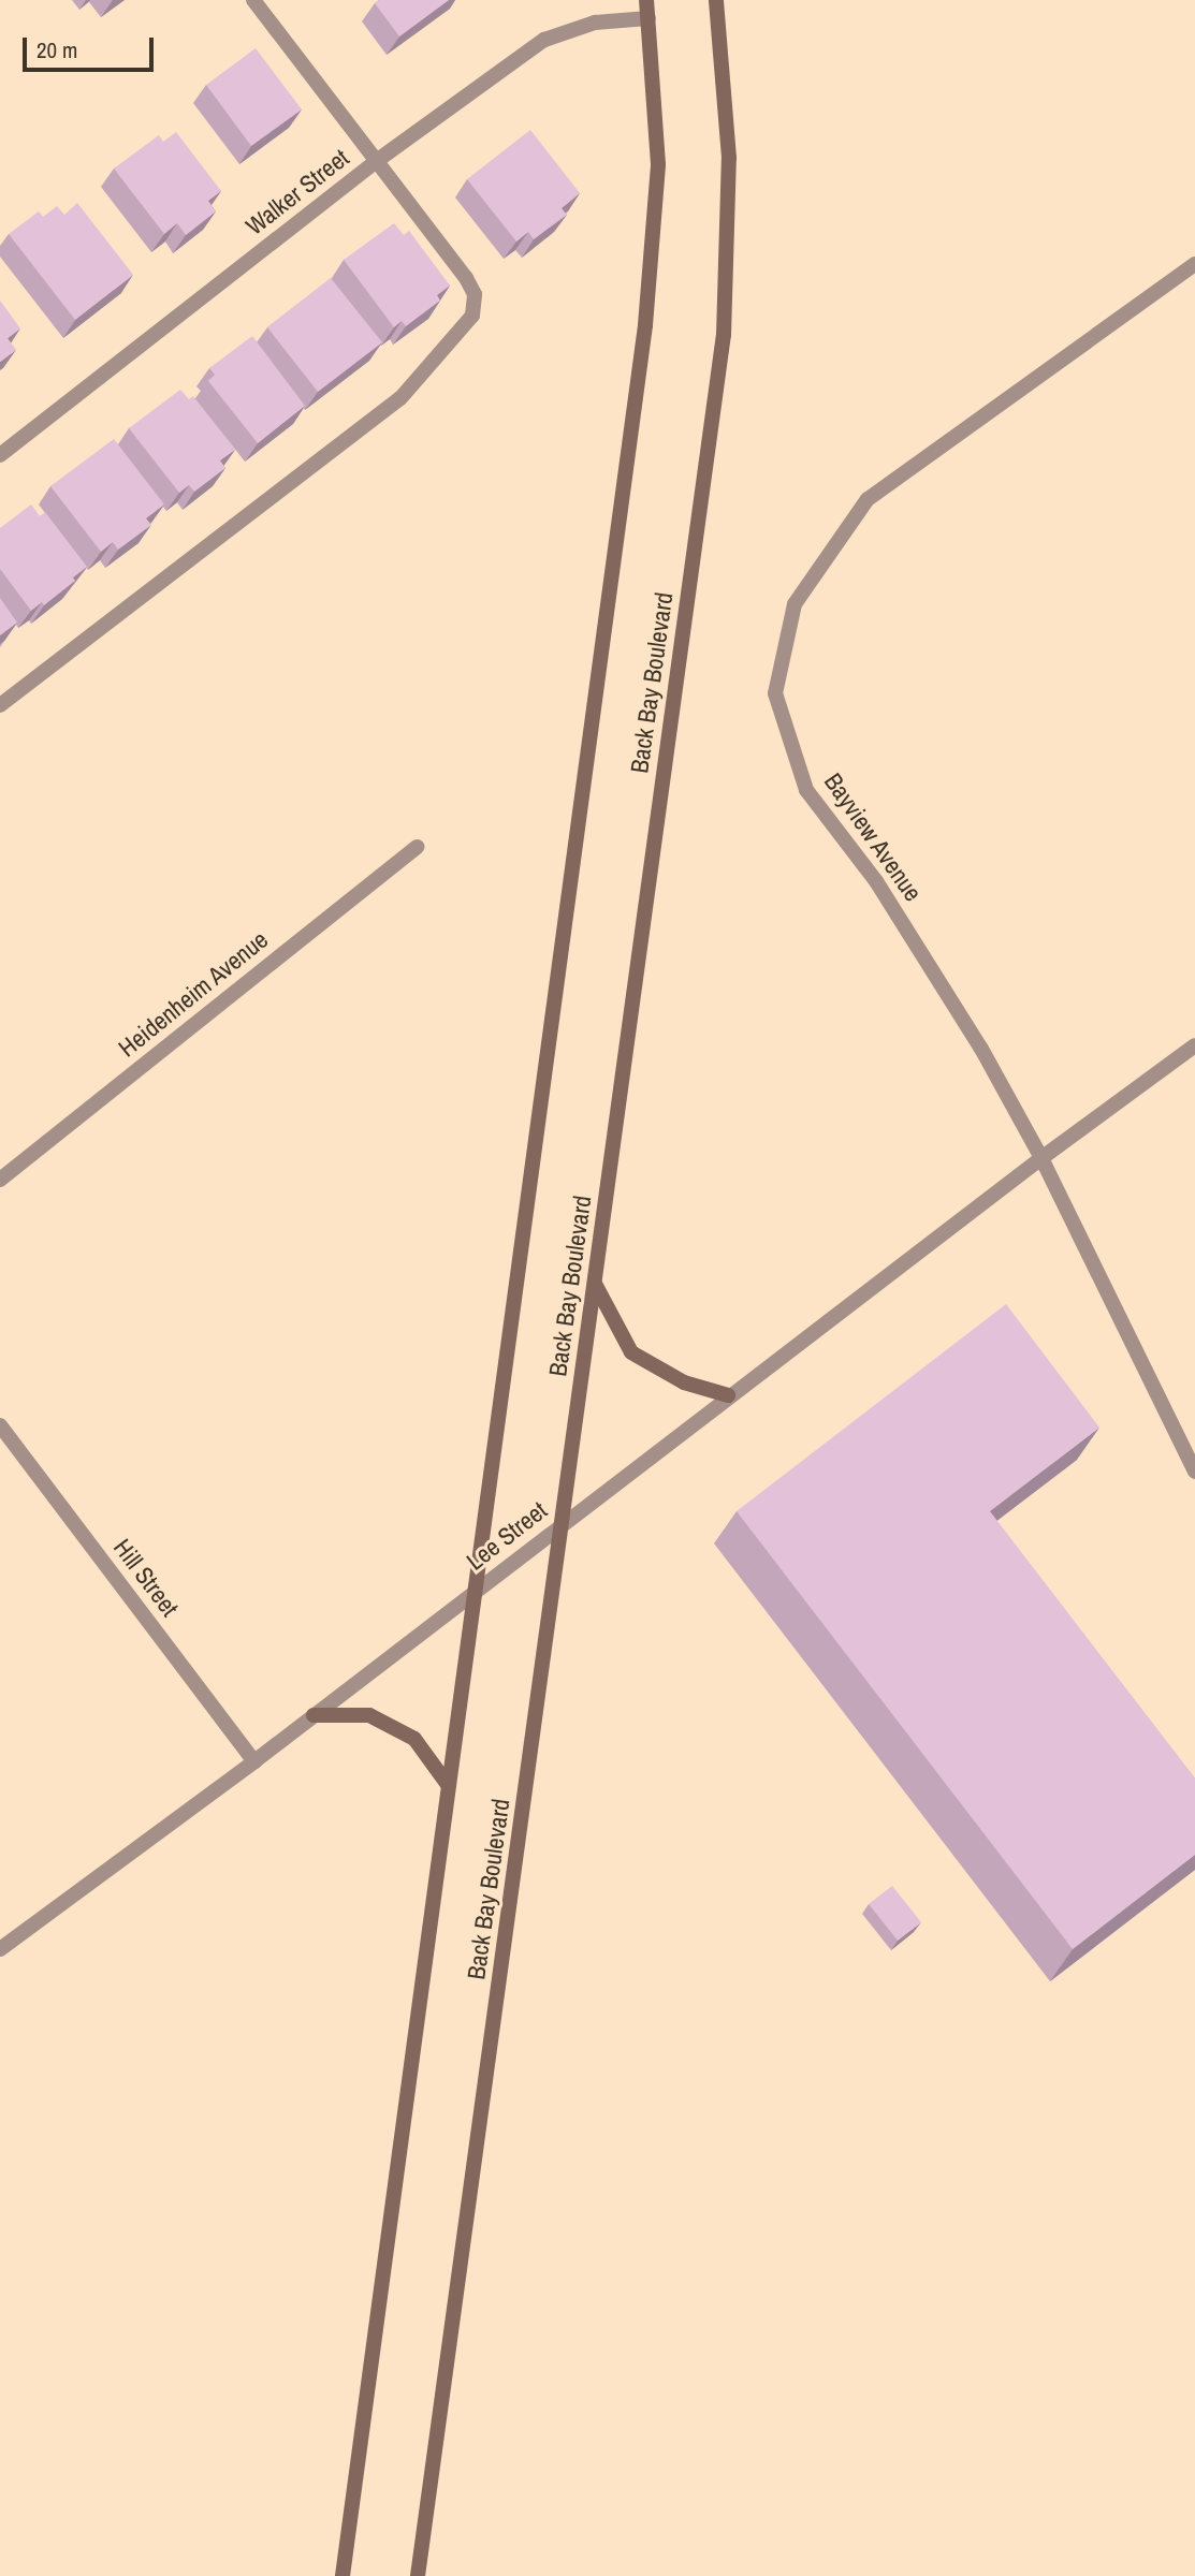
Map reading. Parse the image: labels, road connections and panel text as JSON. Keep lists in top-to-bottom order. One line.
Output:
{"streets":{"main road":["Back Bay Boulevard"],"street":["Walker Street","Bayview Avenue","Heidenheim Avenue","Lee Street","Hill Street"]},"crossings":[["Back Bay Boulevard","Lee Street"],["Bayview Avenue","Lee Street"],["Lee Street","Hill Street"]],"scale_bar":"20 m"}
